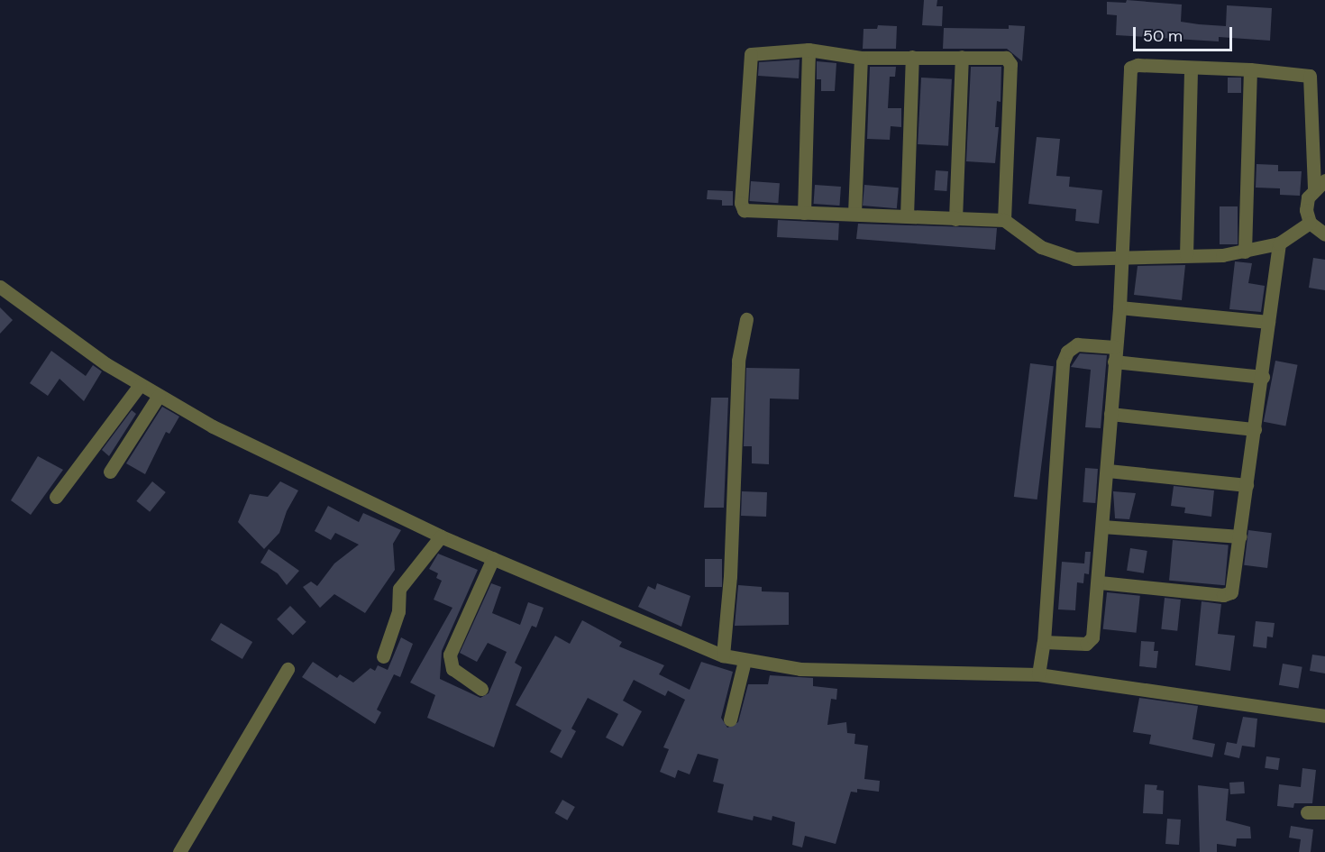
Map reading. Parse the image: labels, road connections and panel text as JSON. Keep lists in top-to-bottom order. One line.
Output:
{"scale_bar":"50 m"}
